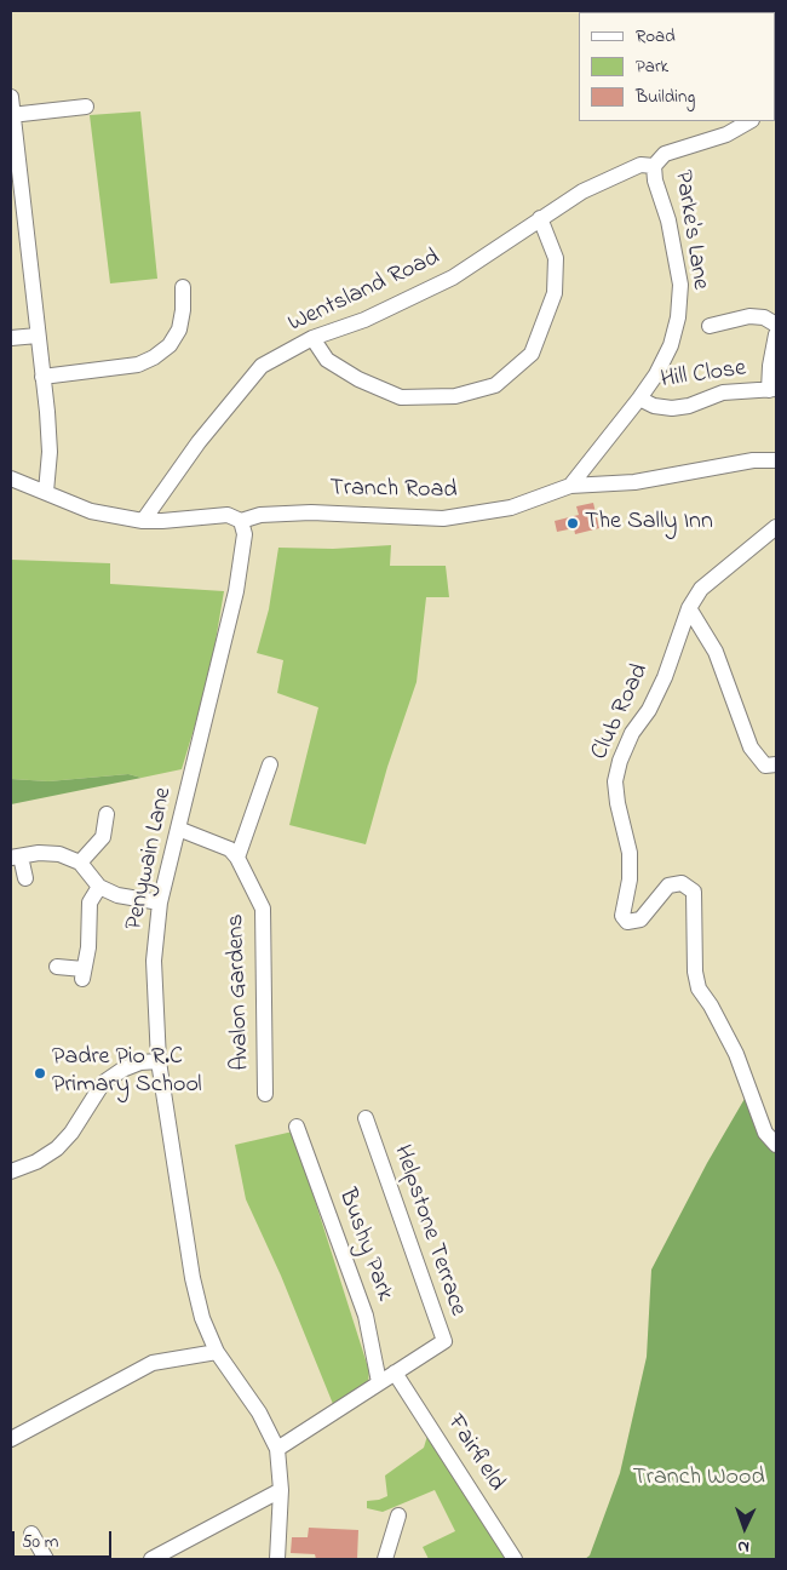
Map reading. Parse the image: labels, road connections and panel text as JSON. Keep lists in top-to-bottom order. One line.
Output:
{"streets":{"street":["Parke's Lane","Wentsland Road","Hill Close","Tranch Road","Club Road","Penywain Lane","Avalon Gardens","Helpstone Terrace","Bushy Park","Fairfield"]},"crossings":[["Parke's Lane","Wentsland Road"],["Parke's Lane","Hill Close"],["Parke's Lane","Tranch Road"],["Wentsland Road","Tranch Road"],["Tranch Road","Penywain Lane"],["Penywain Lane","Helpstone Terrace"],["Helpstone Terrace","Bushy Park"],["Helpstone Terrace","Fairfield"]],"parks":["Tranch Wood"],"places":["The Sally Inn","Padre Pio R.C Primary School"],"legend":["Road","Park","Building"],"scale_bar":"50 m","north":"bottom"}
